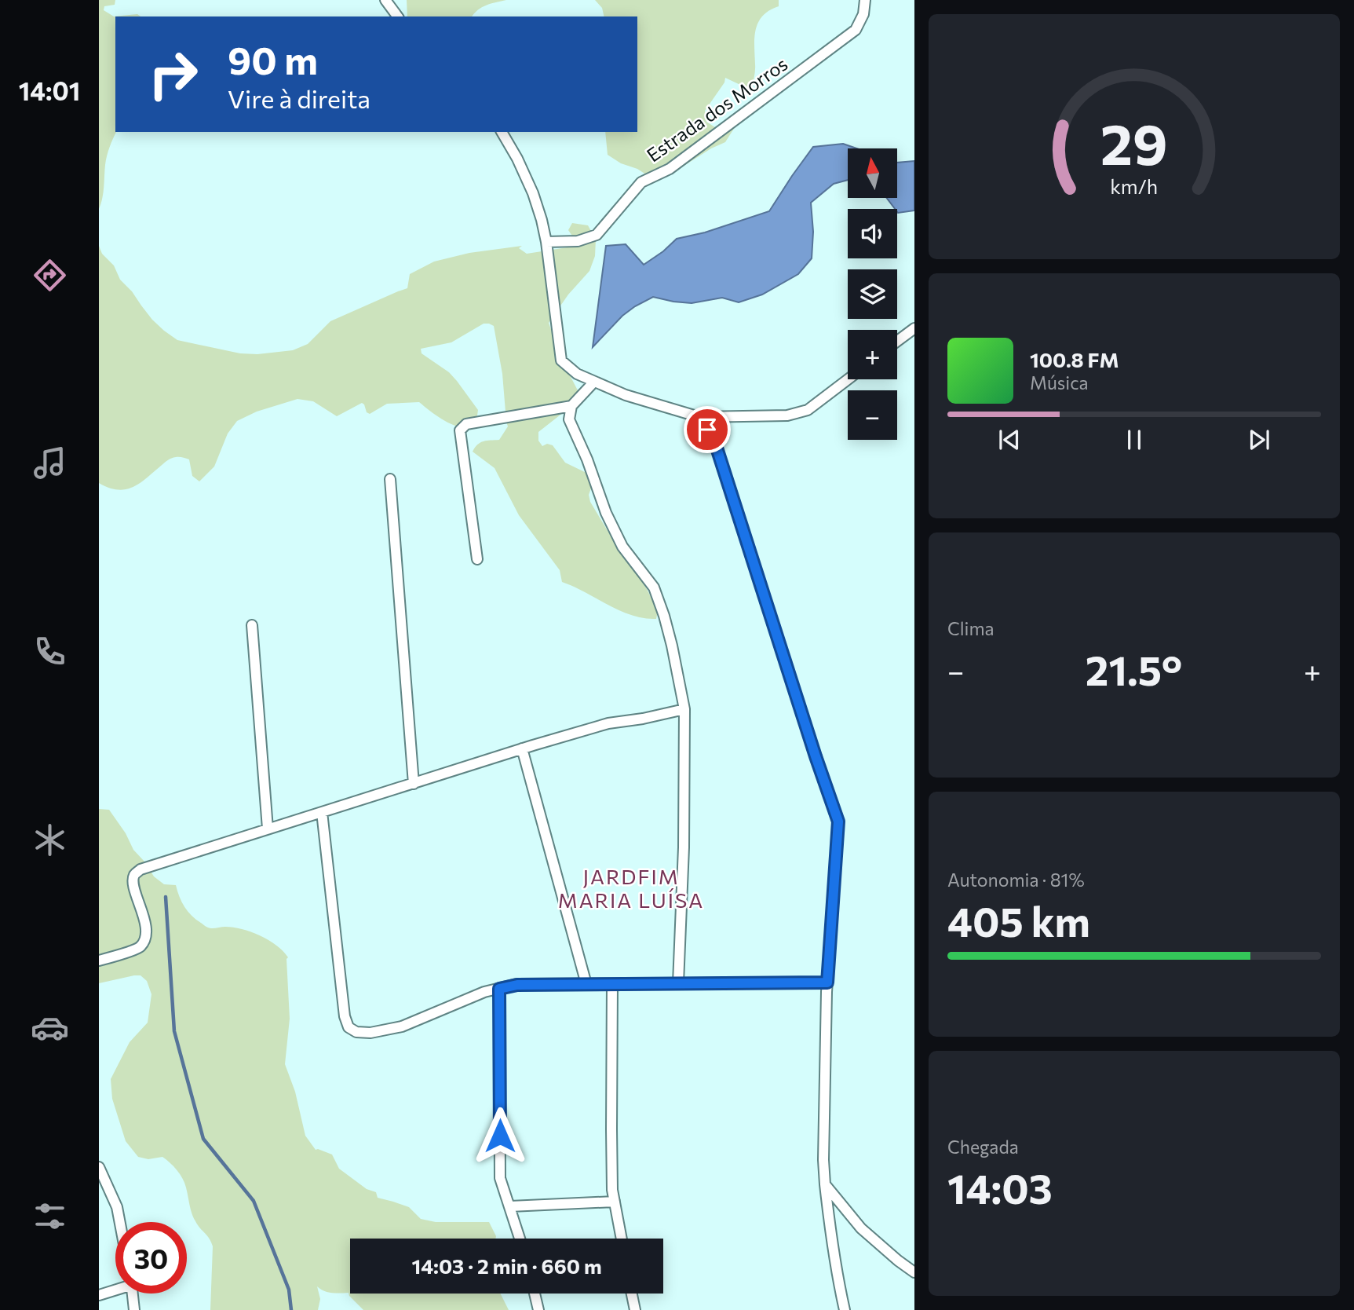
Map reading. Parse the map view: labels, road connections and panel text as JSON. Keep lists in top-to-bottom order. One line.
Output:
{"streets":{"street":["Estrada dos Morros"]},"districts":["JARDFIM MARIA LUÍSA"],"north":"top","page":{"tabs":"14:01","turn":["90 m","Vire à direita"],"map_buttons":["+","−"],"song":["100.8 FM","Música"],"tile":["Clima",["Autonomia · 81%","405 km"],["Chegada","14:03"]],"heat":["−","21.5°","+"],"limit":"30","trip":"14:03 · 2 min · 660 m","gauge":["29","km/h"]}}
